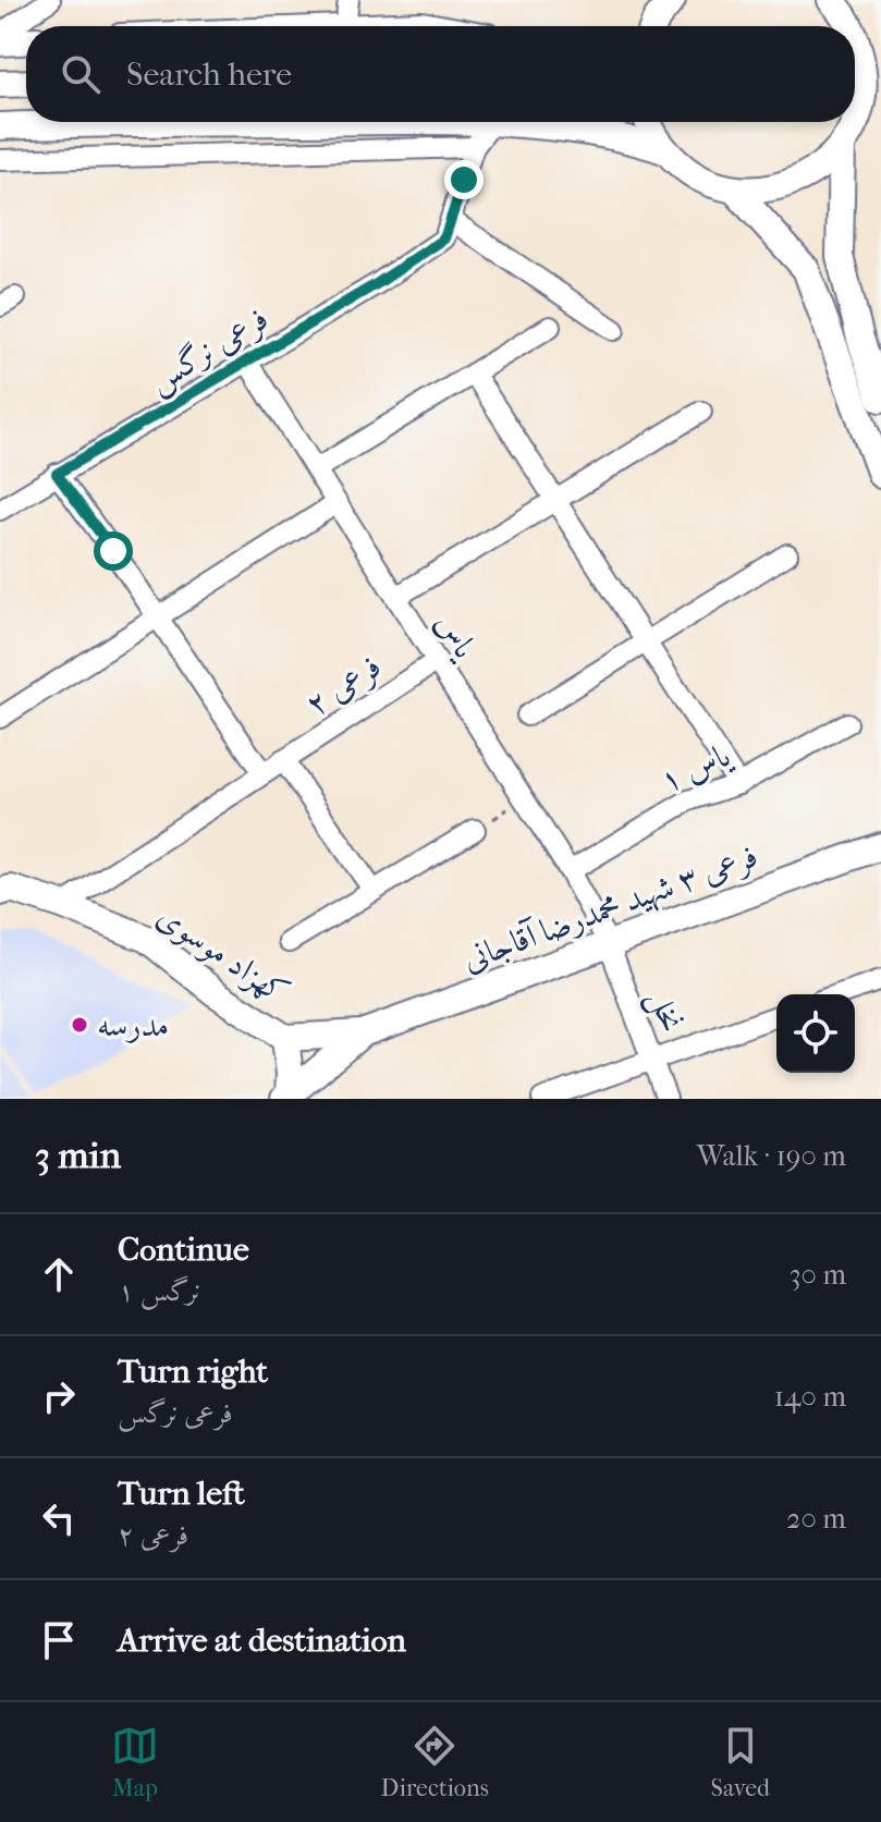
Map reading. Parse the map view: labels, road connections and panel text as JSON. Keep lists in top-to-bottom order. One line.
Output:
{"streets":{"street":["فرعی نرگس","یاس","فرعی ۲","یاس ۱","فرعی ۳ شهید محمدرضا آقاجانی","کهزاد موسوی","نخل"]},"crossings":[["فرعی نرگس","یاس"],["یاس","فرعی ۲"],["یاس","یاس ۱"],["یاس","فرعی ۳ شهید محمدرضا آقاجانی"],["یاس","نخل"],["فرعی ۲","کهزاد موسوی"],["فرعی ۳ شهید محمدرضا آقاجانی","کهزاد موسوی"],["فرعی ۳ شهید محمدرضا آقاجانی","نخل"]],"places":["مدرسه"],"page":{"search":"Search here","heading":["3 min","Walk · 190 m"],"list":[["Continue","نرگس ۱","30 m"],["Turn right","فرعی نرگس","140 m"],["Turn left","فرعی ۲","20 m"],"Arrive at destination"],"nav":["Map","Directions","Saved"]}}
